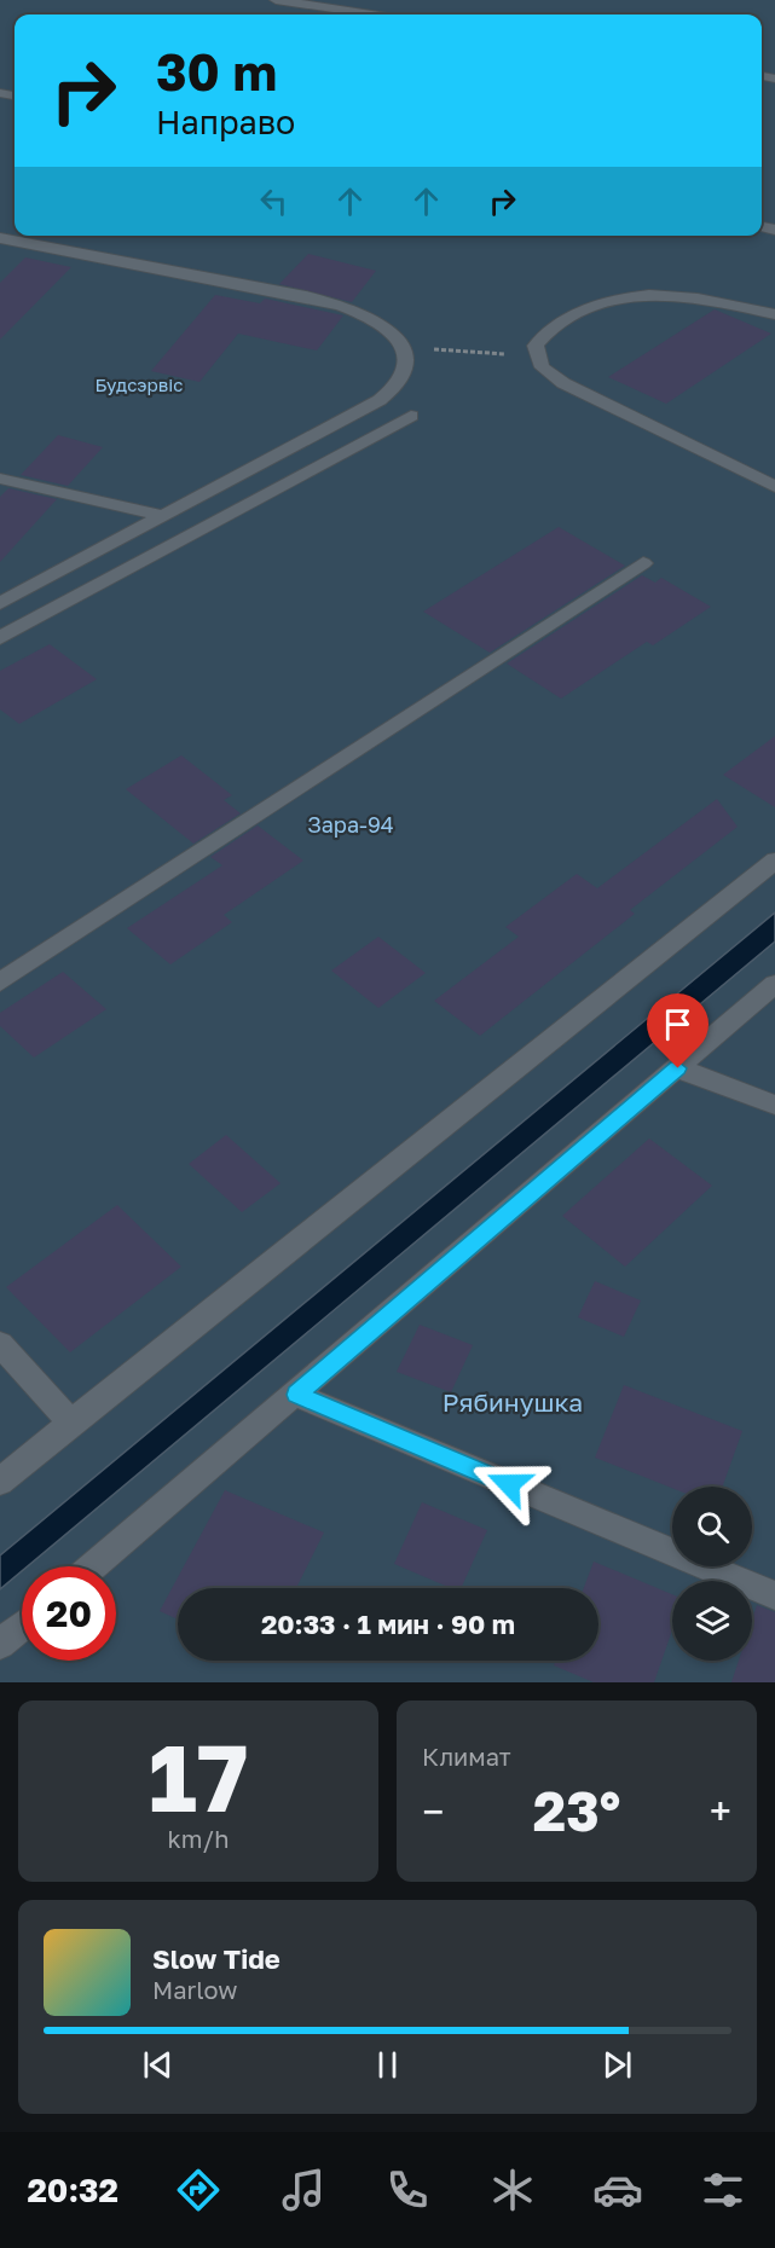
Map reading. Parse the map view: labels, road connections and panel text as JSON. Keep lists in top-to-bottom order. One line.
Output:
{"parks":["Будсэрвіс","Зара-94","Рябинушка"],"page":{"turn":["30 m","Направо"],"limit":"20","trip":"20:33 · 1 мин · 90 m","tile":[["17","km/h"],"Климат"],"heat":["−","23°","+"],"song":["Slow Tide","Marlow"],"tabs":"20:32"}}
